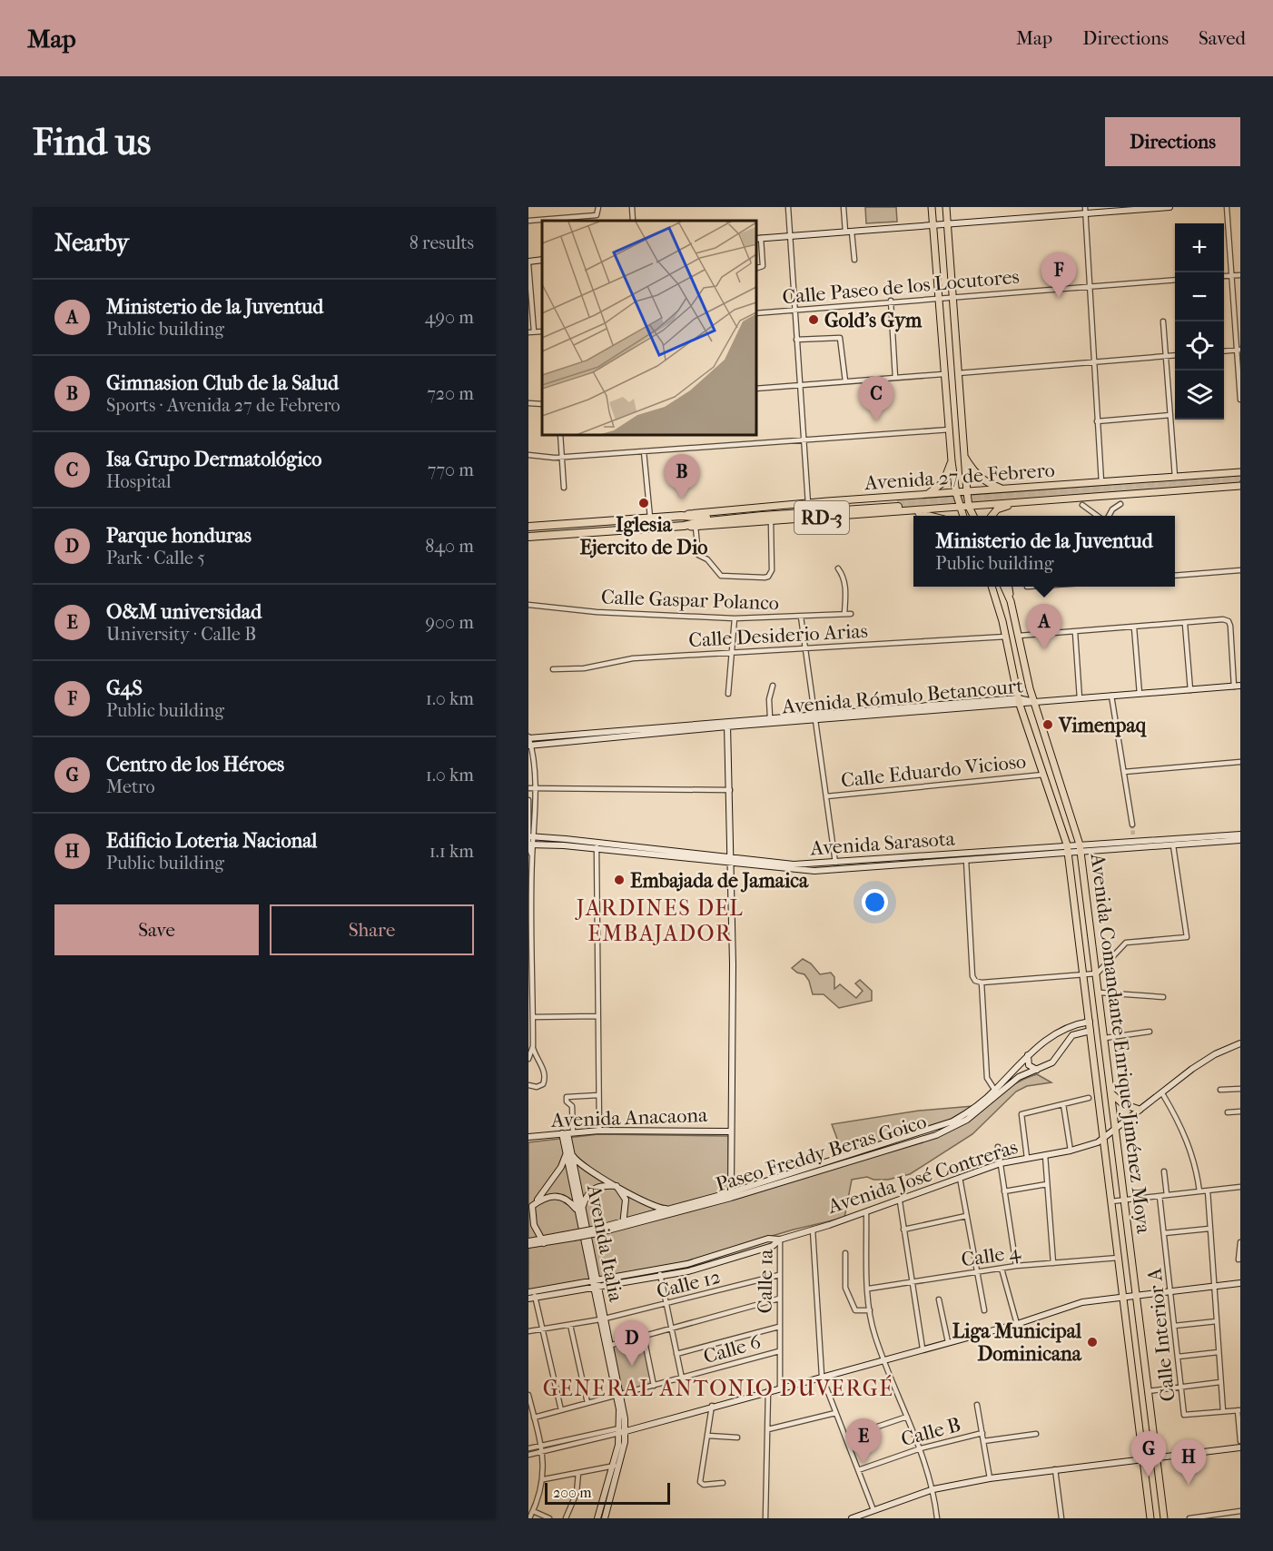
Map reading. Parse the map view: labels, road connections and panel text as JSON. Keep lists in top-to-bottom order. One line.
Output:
{"streets":{"highway":["RD-3"],"main road":["Avenida 27 de Febrero","Avenida Rómulo Betancourt","Avenida Sarasota","Avenida Comandante Enrique Jiménez Moya","Avenida Anacaona","Paseo Freddy Beras Goico","Avenida José Contreras","Avenida Italia"],"street":["Calle Paseo de los Locutores","Calle Gaspar Polanco","Calle Desiderio Arias","Calle Eduardo Vicioso","Calle 4","Calle 1a","Calle 12","Calle Interior A","Calle 6","Calle B"]},"crossings":[["Avenida 27 de Febrero","RD-3"],["Calle Desiderio Arias","Avenida Comandante Enrique Jiménez Moya"],["Avenida Rómulo Betancourt","Avenida Comandante Enrique Jiménez Moya"],["Calle Eduardo Vicioso","Avenida Comandante Enrique Jiménez Moya"],["Avenida Sarasota","Avenida Comandante Enrique Jiménez Moya"],["Avenida Comandante Enrique Jiménez Moya","Paseo Freddy Beras Goico"],["Avenida Comandante Enrique Jiménez Moya","Avenida José Contreras"],["Avenida Comandante Enrique Jiménez Moya","Calle 4"],["Avenida Anacaona","Avenida Italia"],["Avenida José Contreras","Avenida Italia"],["Avenida José Contreras","Calle 1a"],["Avenida Italia","Calle 12"],["Avenida Italia","Calle 6"],["Calle 1a","Calle 12"],["Calle 1a","Calle 6"]],"districts":["JARDINES DEL EMBAJADOR","GENERAL ANTONIO DUVERGÉ"],"places":["Gold's Gym","Iglesia Ejercito de Dio","Vimenpaq","Embajada de Jamaica","Liga Municipal Dominicana"],"scale_bar":"200 m","page":{"header":"Map","nav":["Map","Directions","Saved"],"buttons":["Directions",["Save","Share"]],"title":"Find us","heading":["Nearby","8 results"],"map_buttons":["+","−"],"pins":["F","C","B","A","D","E","G","H"],"list":[{"mark":"A","name":"Ministerio de la Juventud","note":"Public building","value":"490 m"},{"mark":"B","name":"Gimnasion Club de la Salud","note":"Sports · Avenida 27 de Febrero","value":"720 m"},{"mark":"C","name":"Isa Grupo Dermatológico","note":"Hospital","value":"770 m"},{"mark":"D","name":"Parque honduras","note":"Park · Calle 5","value":"840 m"},{"mark":"E","name":"O&M universidad","note":"University · Calle B","value":"900 m"},{"mark":"F","name":"G4S","note":"Public building","value":"1.0 km"},{"mark":"G","name":"Centro de los Héroes","note":"Metro","value":"1.0 km"},{"mark":"H","name":"Edificio Loteria Nacional","note":"Public building","value":"1.1 km"}],"popup":["Ministerio de la Juventud","Public building"],"scale":"200 m"}}
